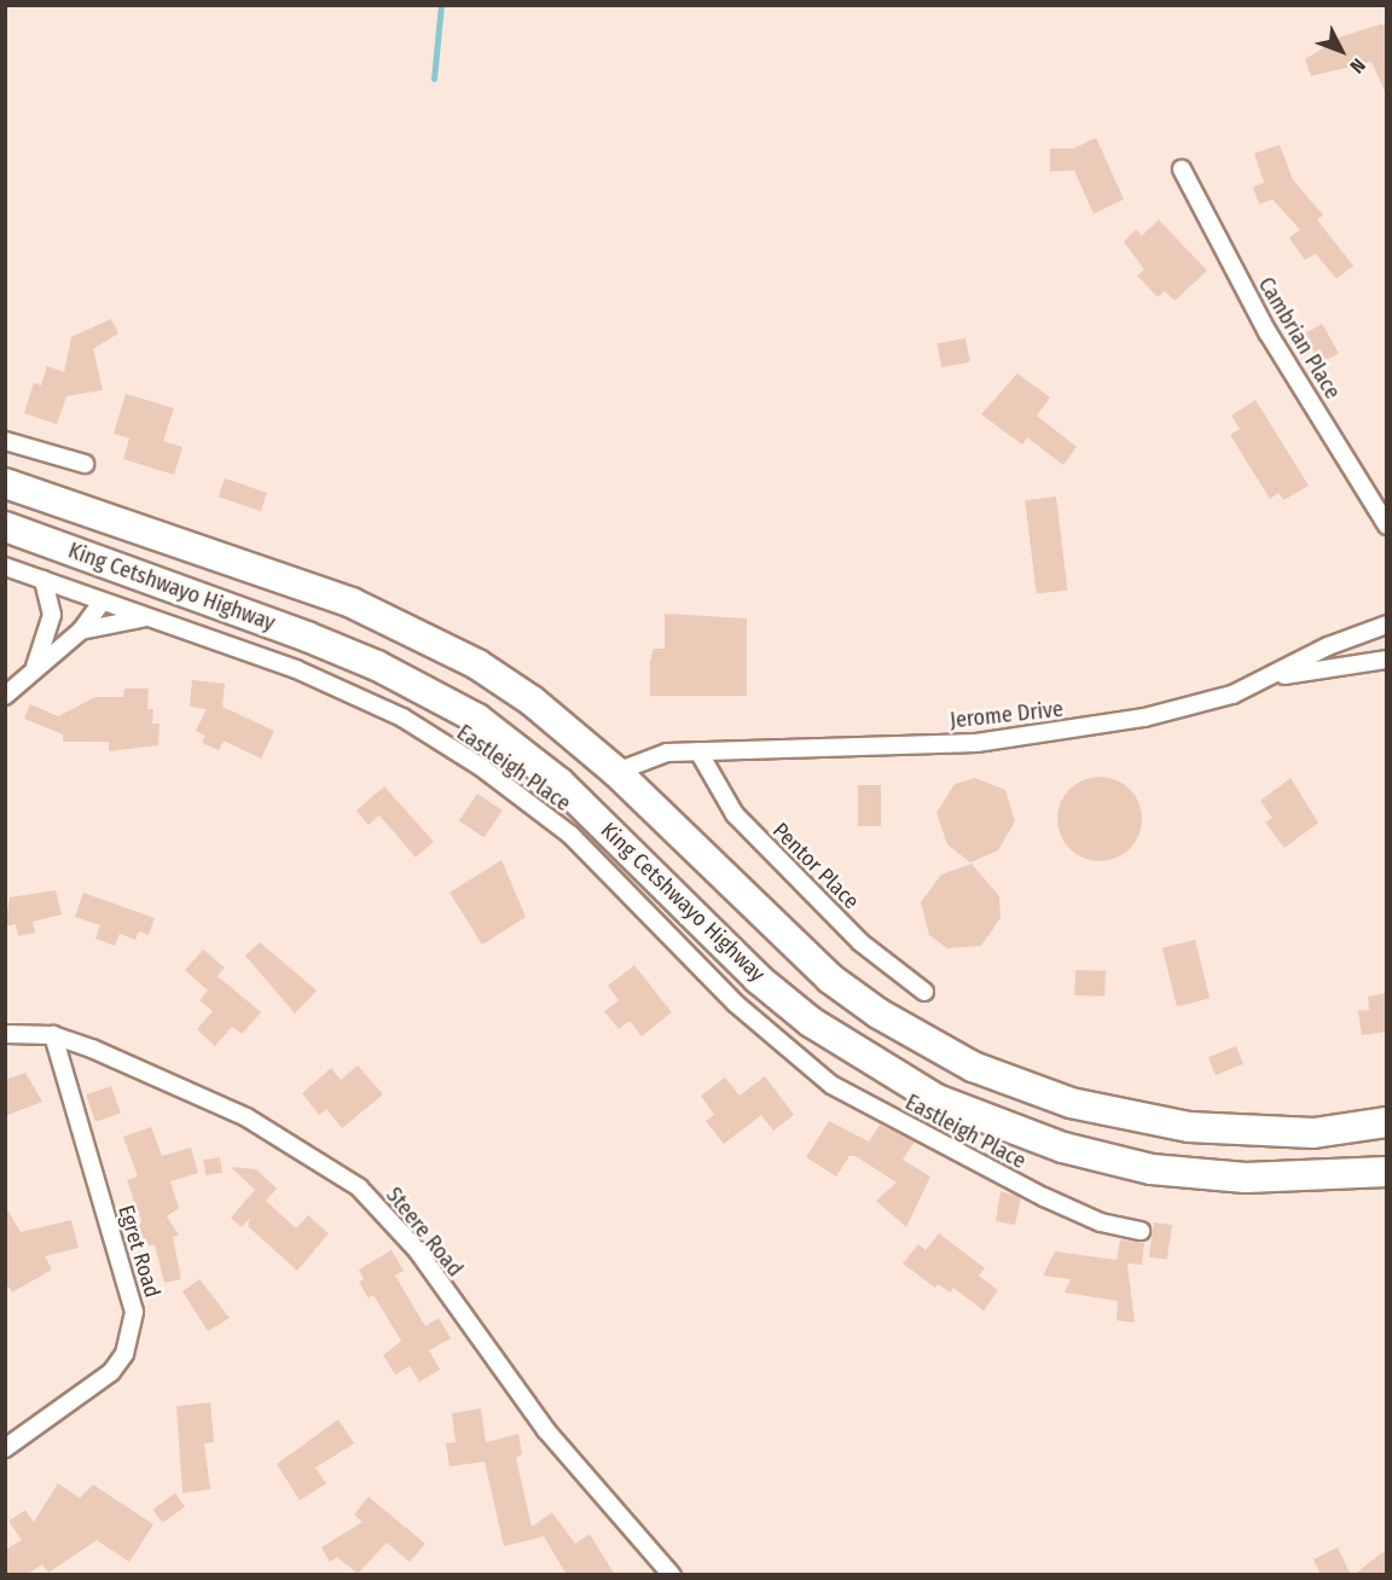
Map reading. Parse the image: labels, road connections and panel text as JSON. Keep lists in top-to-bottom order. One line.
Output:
{"streets":{"highway":["King Cetshwayo Highway"],"street":["Cambrian Place","Jerome Drive","Eastleigh Place","Pentor Place","Steere Road","Egret Road"]},"crossings":[["King Cetshwayo Highway","Jerome Drive"],["Jerome Drive","Pentor Place"],["Steere Road","Egret Road"]],"north":"bottom right"}
